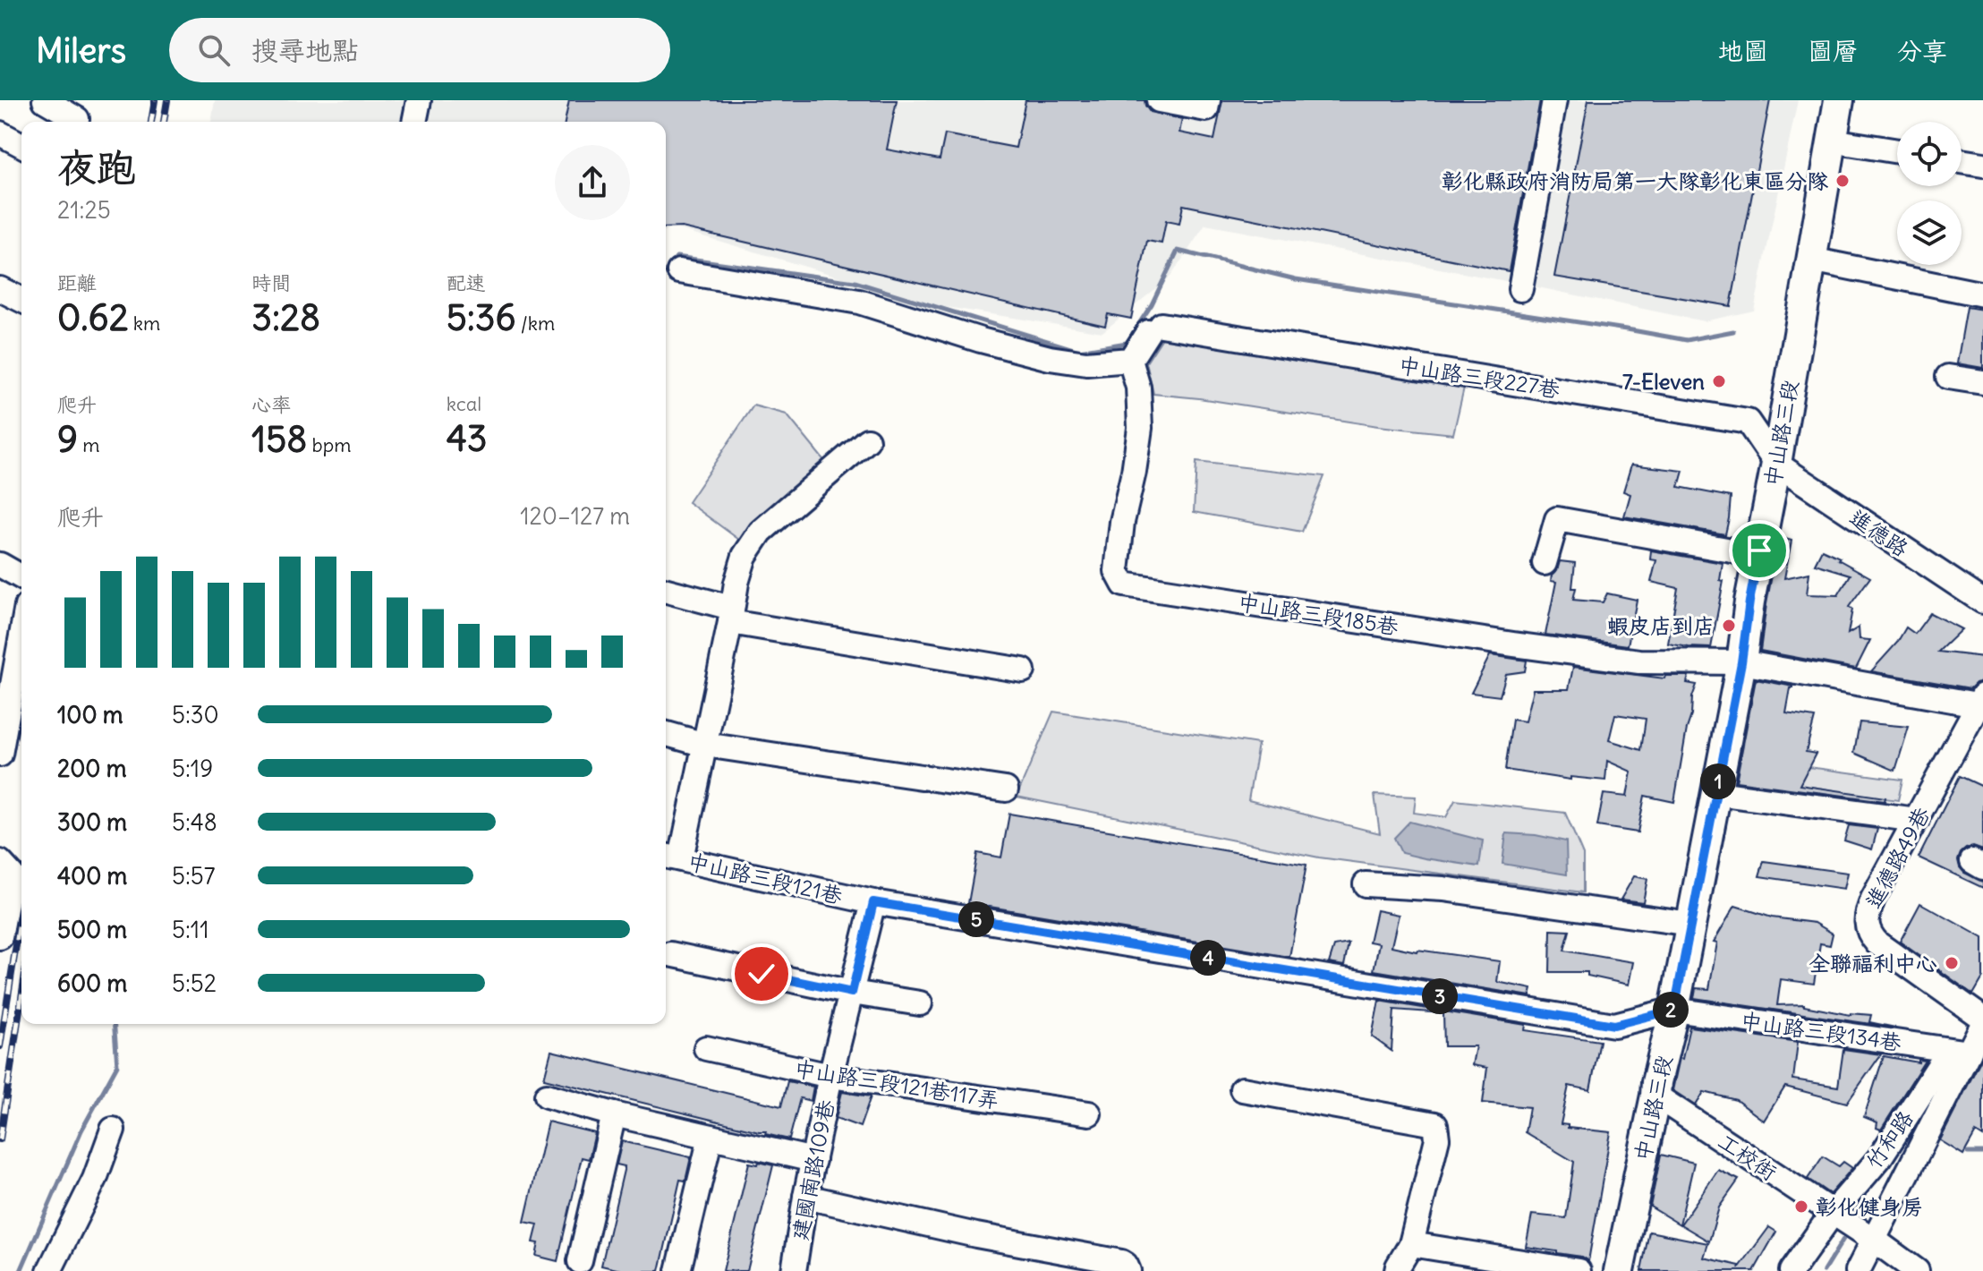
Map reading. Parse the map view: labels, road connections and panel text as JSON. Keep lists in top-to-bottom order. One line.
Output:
{"streets":{"main road":["中山路三段"],"street":["中山路三段227巷","進德路","中山路三段185巷","進德路49巷","中山路三段121巷","中山路三段134巷","中山路三段121巷117弄","竹和路","工校街","建國南路109巷"]},"crossings":[["中山路三段227巷","中山路三段"],["中山路三段227巷","進德路"],["中山路三段227巷","中山路三段185巷"],["中山路三段","進德路"],["中山路三段","中山路三段185巷"],["中山路三段","中山路三段121巷"],["中山路三段","中山路三段134巷"],["中山路三段","工校街"],["中山路三段121巷","中山路三段134巷"],["中山路三段121巷","建國南路109巷"],["中山路三段134巷","竹和路"],["中山路三段121巷117弄","建國南路109巷"],["竹和路","工校街"]],"places":["彰化縣政府消防局第一大隊彰化東區分隊","7-Eleven","蝦皮店到店","全聯福利中心","彰化健身房"],"page":{"header":"Milers","search":"搜尋地點","nav":["地圖","圖層","分享"],"heading":["夜跑","21:25"],"stats":[["距離","0.62 km"],["時間","3:28"],["配速","5:36 /km"],["爬升","9 m"],["心率","158 bpm"],["kcal","43"]],"chart":["爬升","120–127 m"],"list":[{"name":"100 m","note":"5:30"},{"name":"200 m","note":"5:19"},{"name":"300 m","note":"5:48"},{"name":"400 m","note":"5:57"},{"name":"500 m","note":"5:11"},{"name":"600 m","note":"5:52"}],"pins":["1","5","4","3","2"]}}
